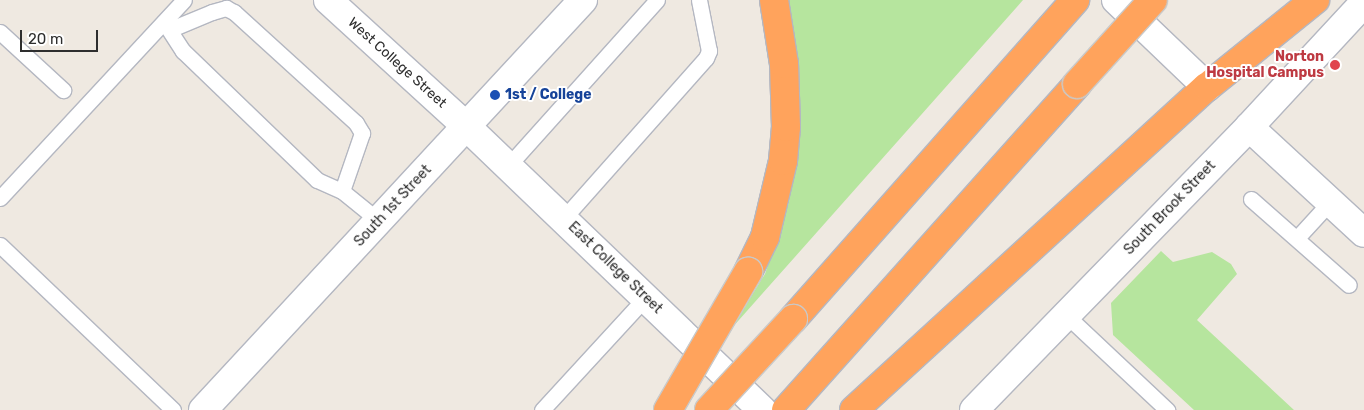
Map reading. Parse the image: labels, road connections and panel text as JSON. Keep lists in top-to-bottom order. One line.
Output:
{"streets":{"street":["West College Street","South 1st Street","South Brook Street","East College Street"]},"crossings":[["West College Street","South 1st Street"],["West College Street","East College Street"],["South 1st Street","East College Street"]],"places":["Norton Hospital Campus","1st / College"],"scale_bar":"20 m"}
